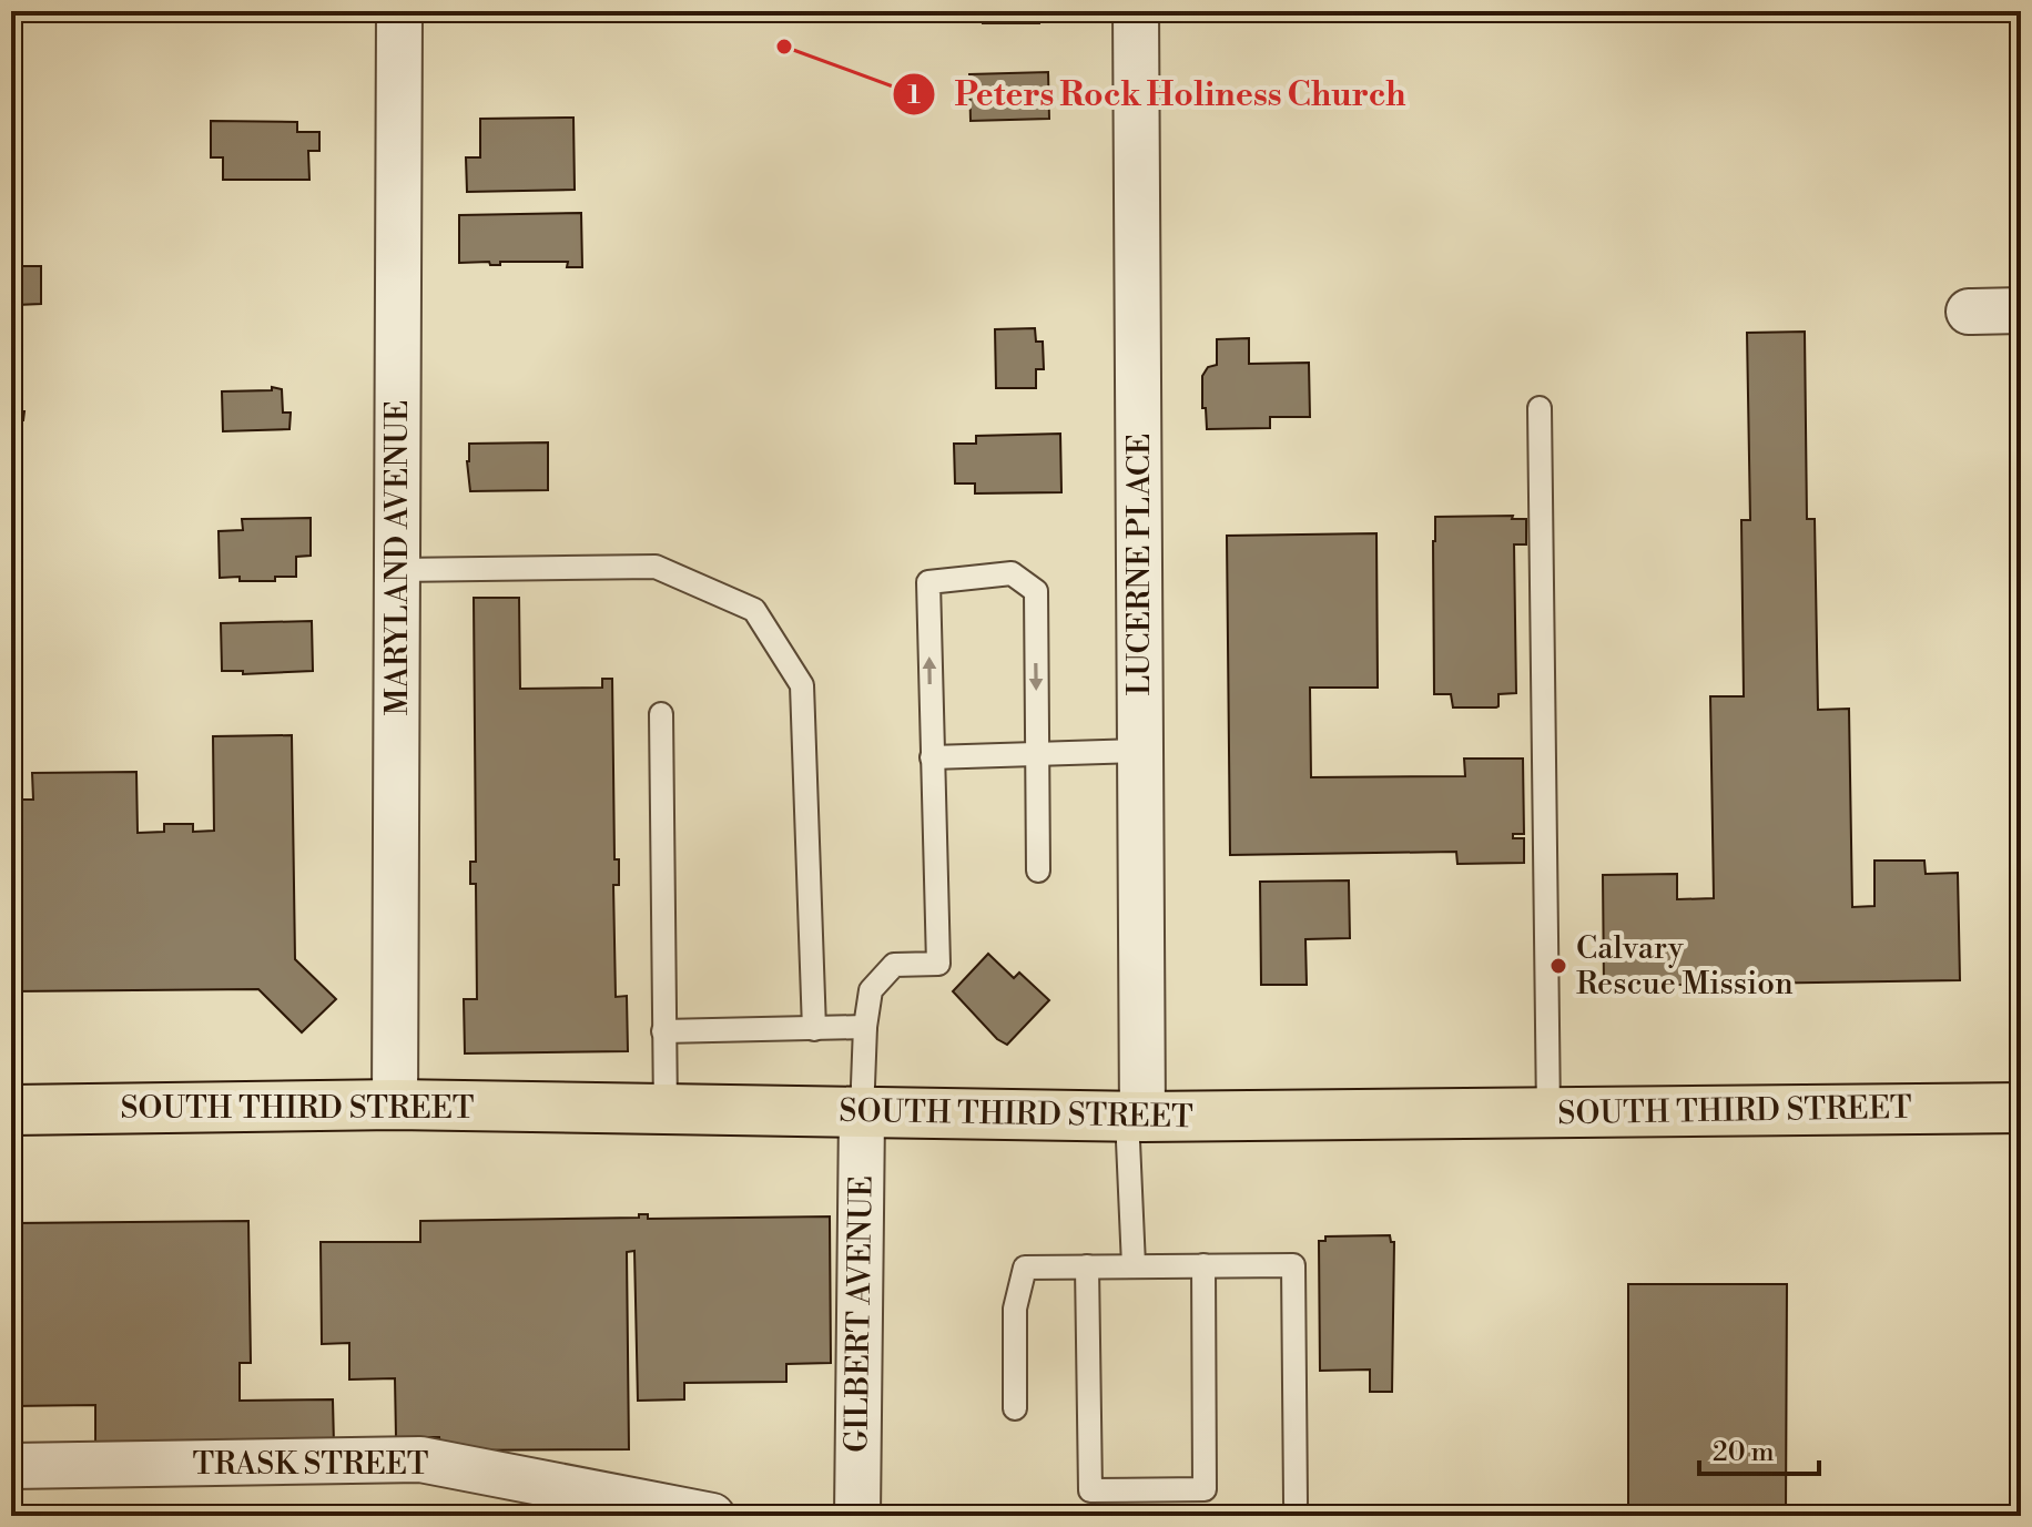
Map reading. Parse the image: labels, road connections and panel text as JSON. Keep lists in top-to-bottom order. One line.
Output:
{"streets":{"main road":["SOUTH THIRD STREET"],"street":["MARYLAND AVENUE","LUCERNE PLACE","GILBERT AVENUE","TRASK STREET"]},"crossings":[["MARYLAND AVENUE","SOUTH THIRD STREET"],["LUCERNE PLACE","SOUTH THIRD STREET"],["SOUTH THIRD STREET","GILBERT AVENUE"]],"places":["Peters Rock Holiness Church","Calvary Rescue Mission"],"scale_bar":"20 m"}
